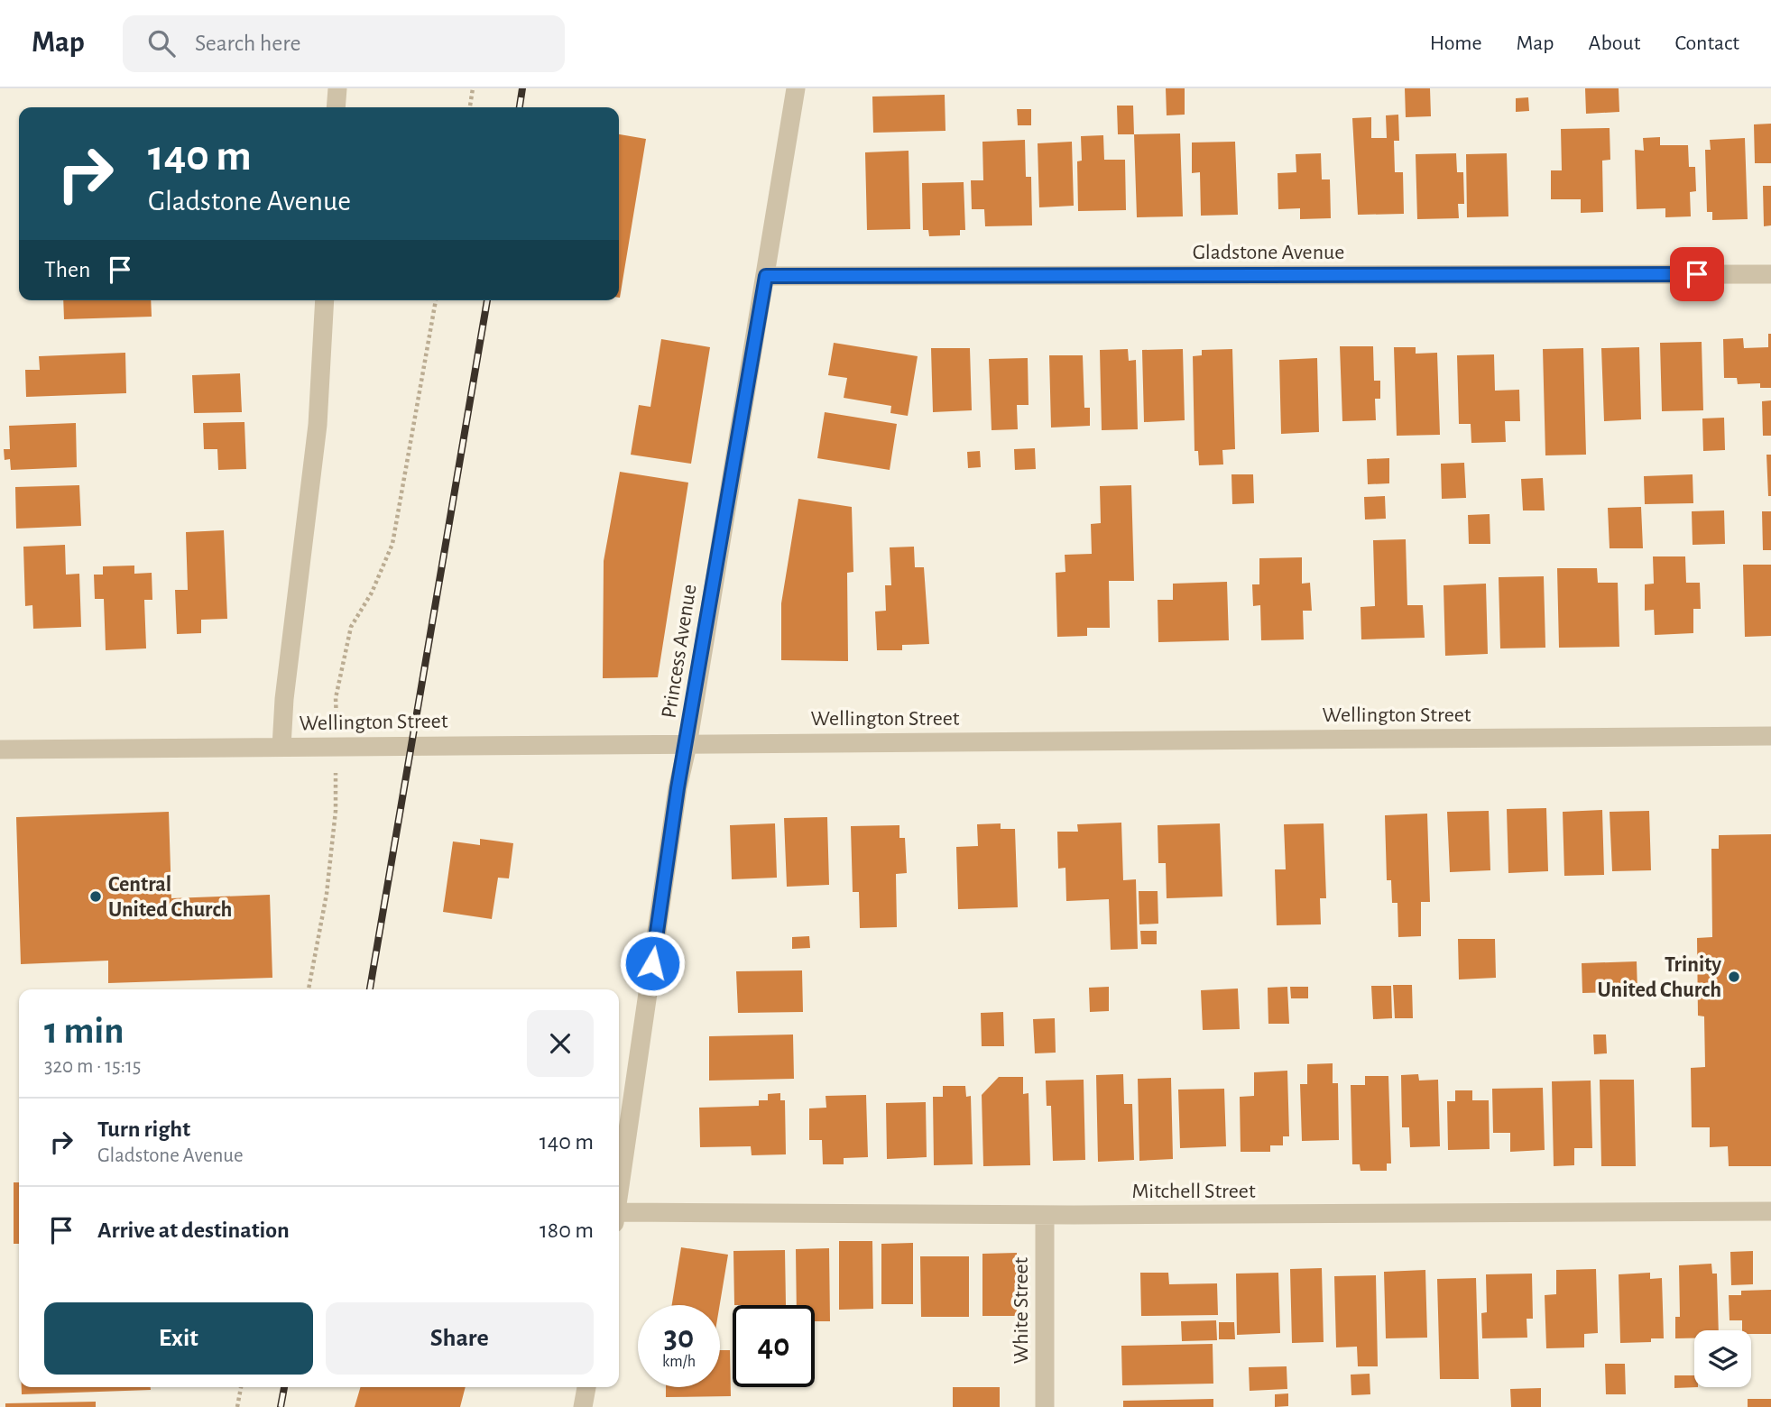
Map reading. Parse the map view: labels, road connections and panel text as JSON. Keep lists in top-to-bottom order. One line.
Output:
{"streets":{"street":["Gladstone Avenue","Princess Avenue","Wellington Street","Mitchell Street","White Street"]},"crossings":[["Gladstone Avenue","Princess Avenue"],["Princess Avenue","Wellington Street"],["Mitchell Street","White Street"]],"places":["Central United Church","Trinity United Church"],"page":{"header":"Map","search":"Search here","nav":["Home","Map","About","Contact"],"turn":["140 m","Gladstone Avenue"],"then":"Then","heading":["1 min","320 m · 15:15"],"list":[{"name":"Turn right","note":"Gladstone Avenue","value":"140 m"},{"name":"Arrive at destination","value":"180 m"}],"buttons":["Exit","Share"],"speed":"30 km/h","limit":"40"}}
